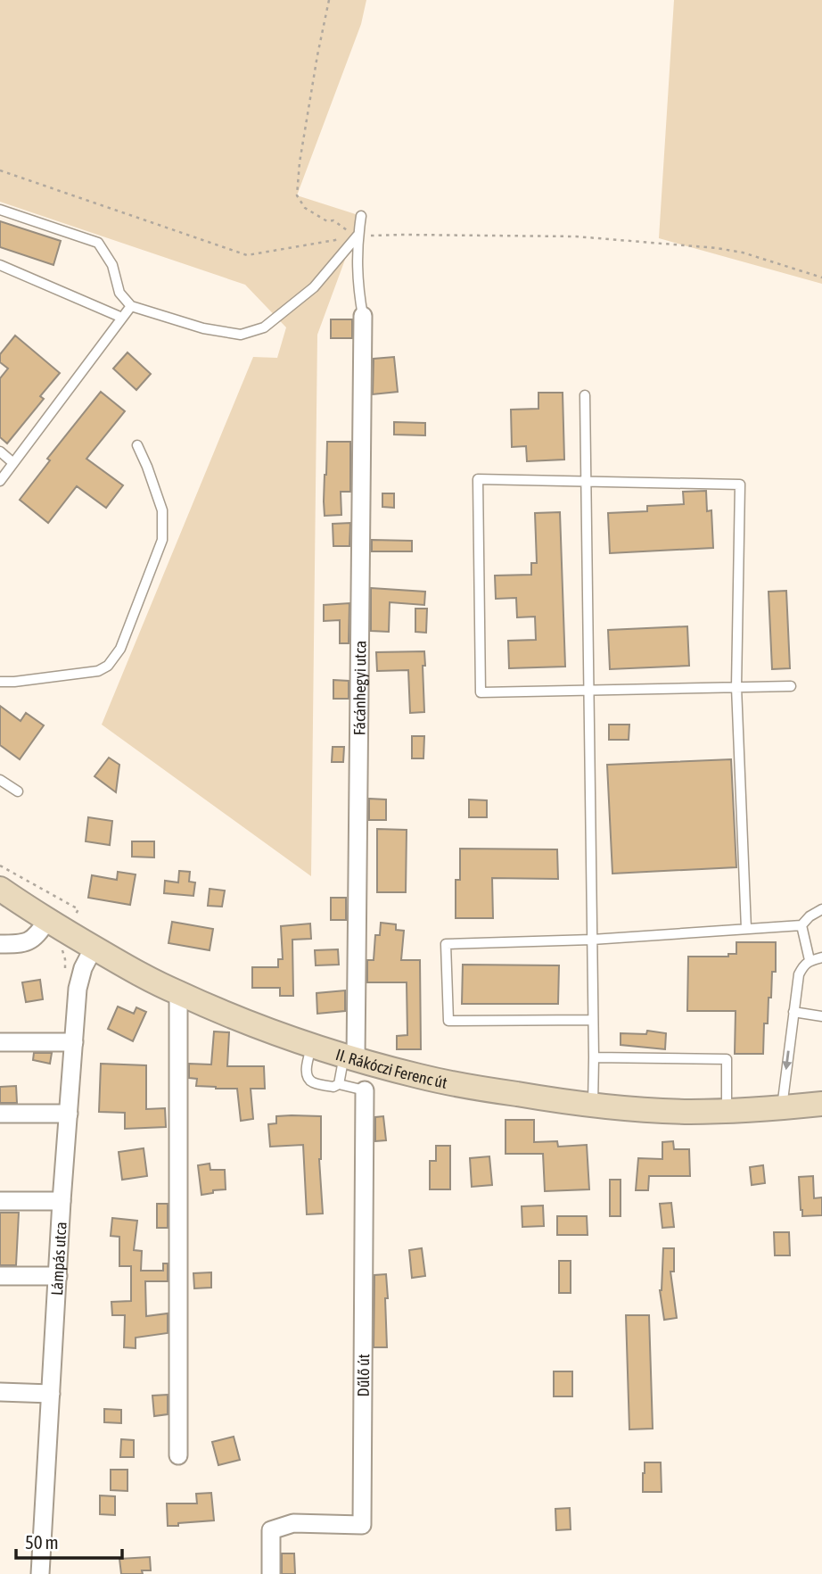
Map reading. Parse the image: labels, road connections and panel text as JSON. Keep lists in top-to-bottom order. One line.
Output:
{"streets":{"main road":["II. Rákóczi Ferenc út"],"street":["Fácánhegyi utca","Lámpás utca","Dűlő út"]},"crossings":[["Fácánhegyi utca","II. Rákóczi Ferenc út"],["II. Rákóczi Ferenc út","Lámpás utca"]],"scale_bar":"50 m"}
